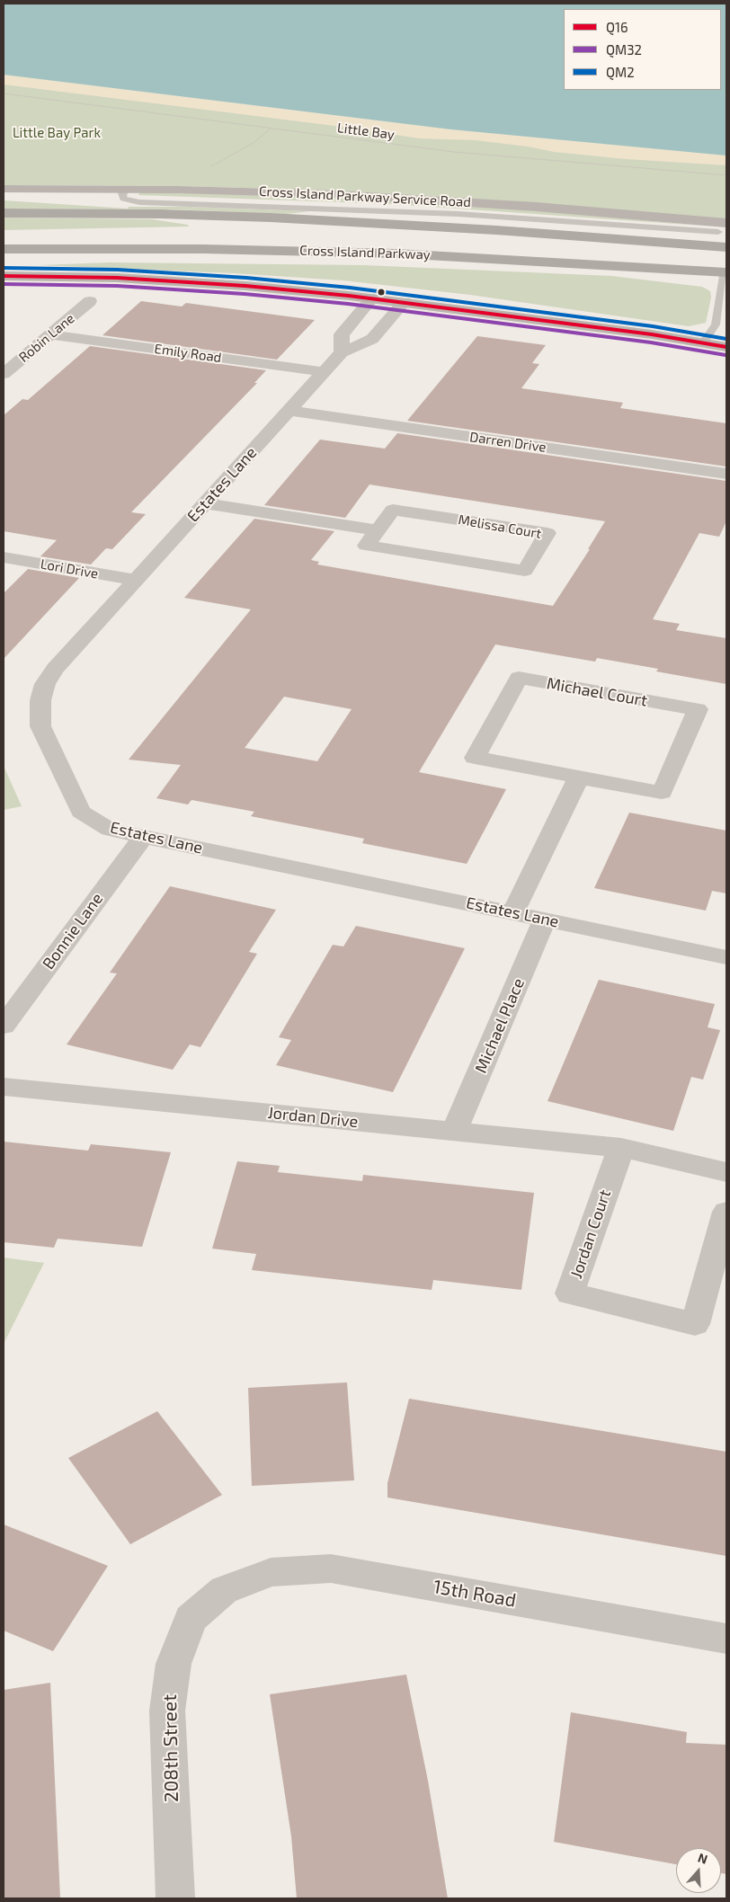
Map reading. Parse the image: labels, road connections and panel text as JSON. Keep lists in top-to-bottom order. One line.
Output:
{"streets":{"highway":["Cross Island Parkway"],"street":["Cross Island Parkway Service Road","Robin Lane","Emily Road","Darren Drive","Estates Lane","Melissa Court","Lori Drive","Michael Court","Bonnie Lane","Michael Place","Jordan Drive","Jordan Court","15th Road","208th Street"],"path":["Little Bay"]},"crossings":[["Robin Lane","Emily Road"],["Emily Road","Estates Lane"],["Darren Drive","Estates Lane"],["Estates Lane","Lori Drive"],["Estates Lane","Bonnie Lane"],["Estates Lane","Michael Place"],["Michael Place","Jordan Drive"],["Jordan Drive","Jordan Court"],["15th Road","208th Street"]],"parks":["Little Bay Park"],"lines":["transit line QM2","transit line Q16","transit line QM32"],"legend":["Q16","QM32","QM2"],"north":"top"}
